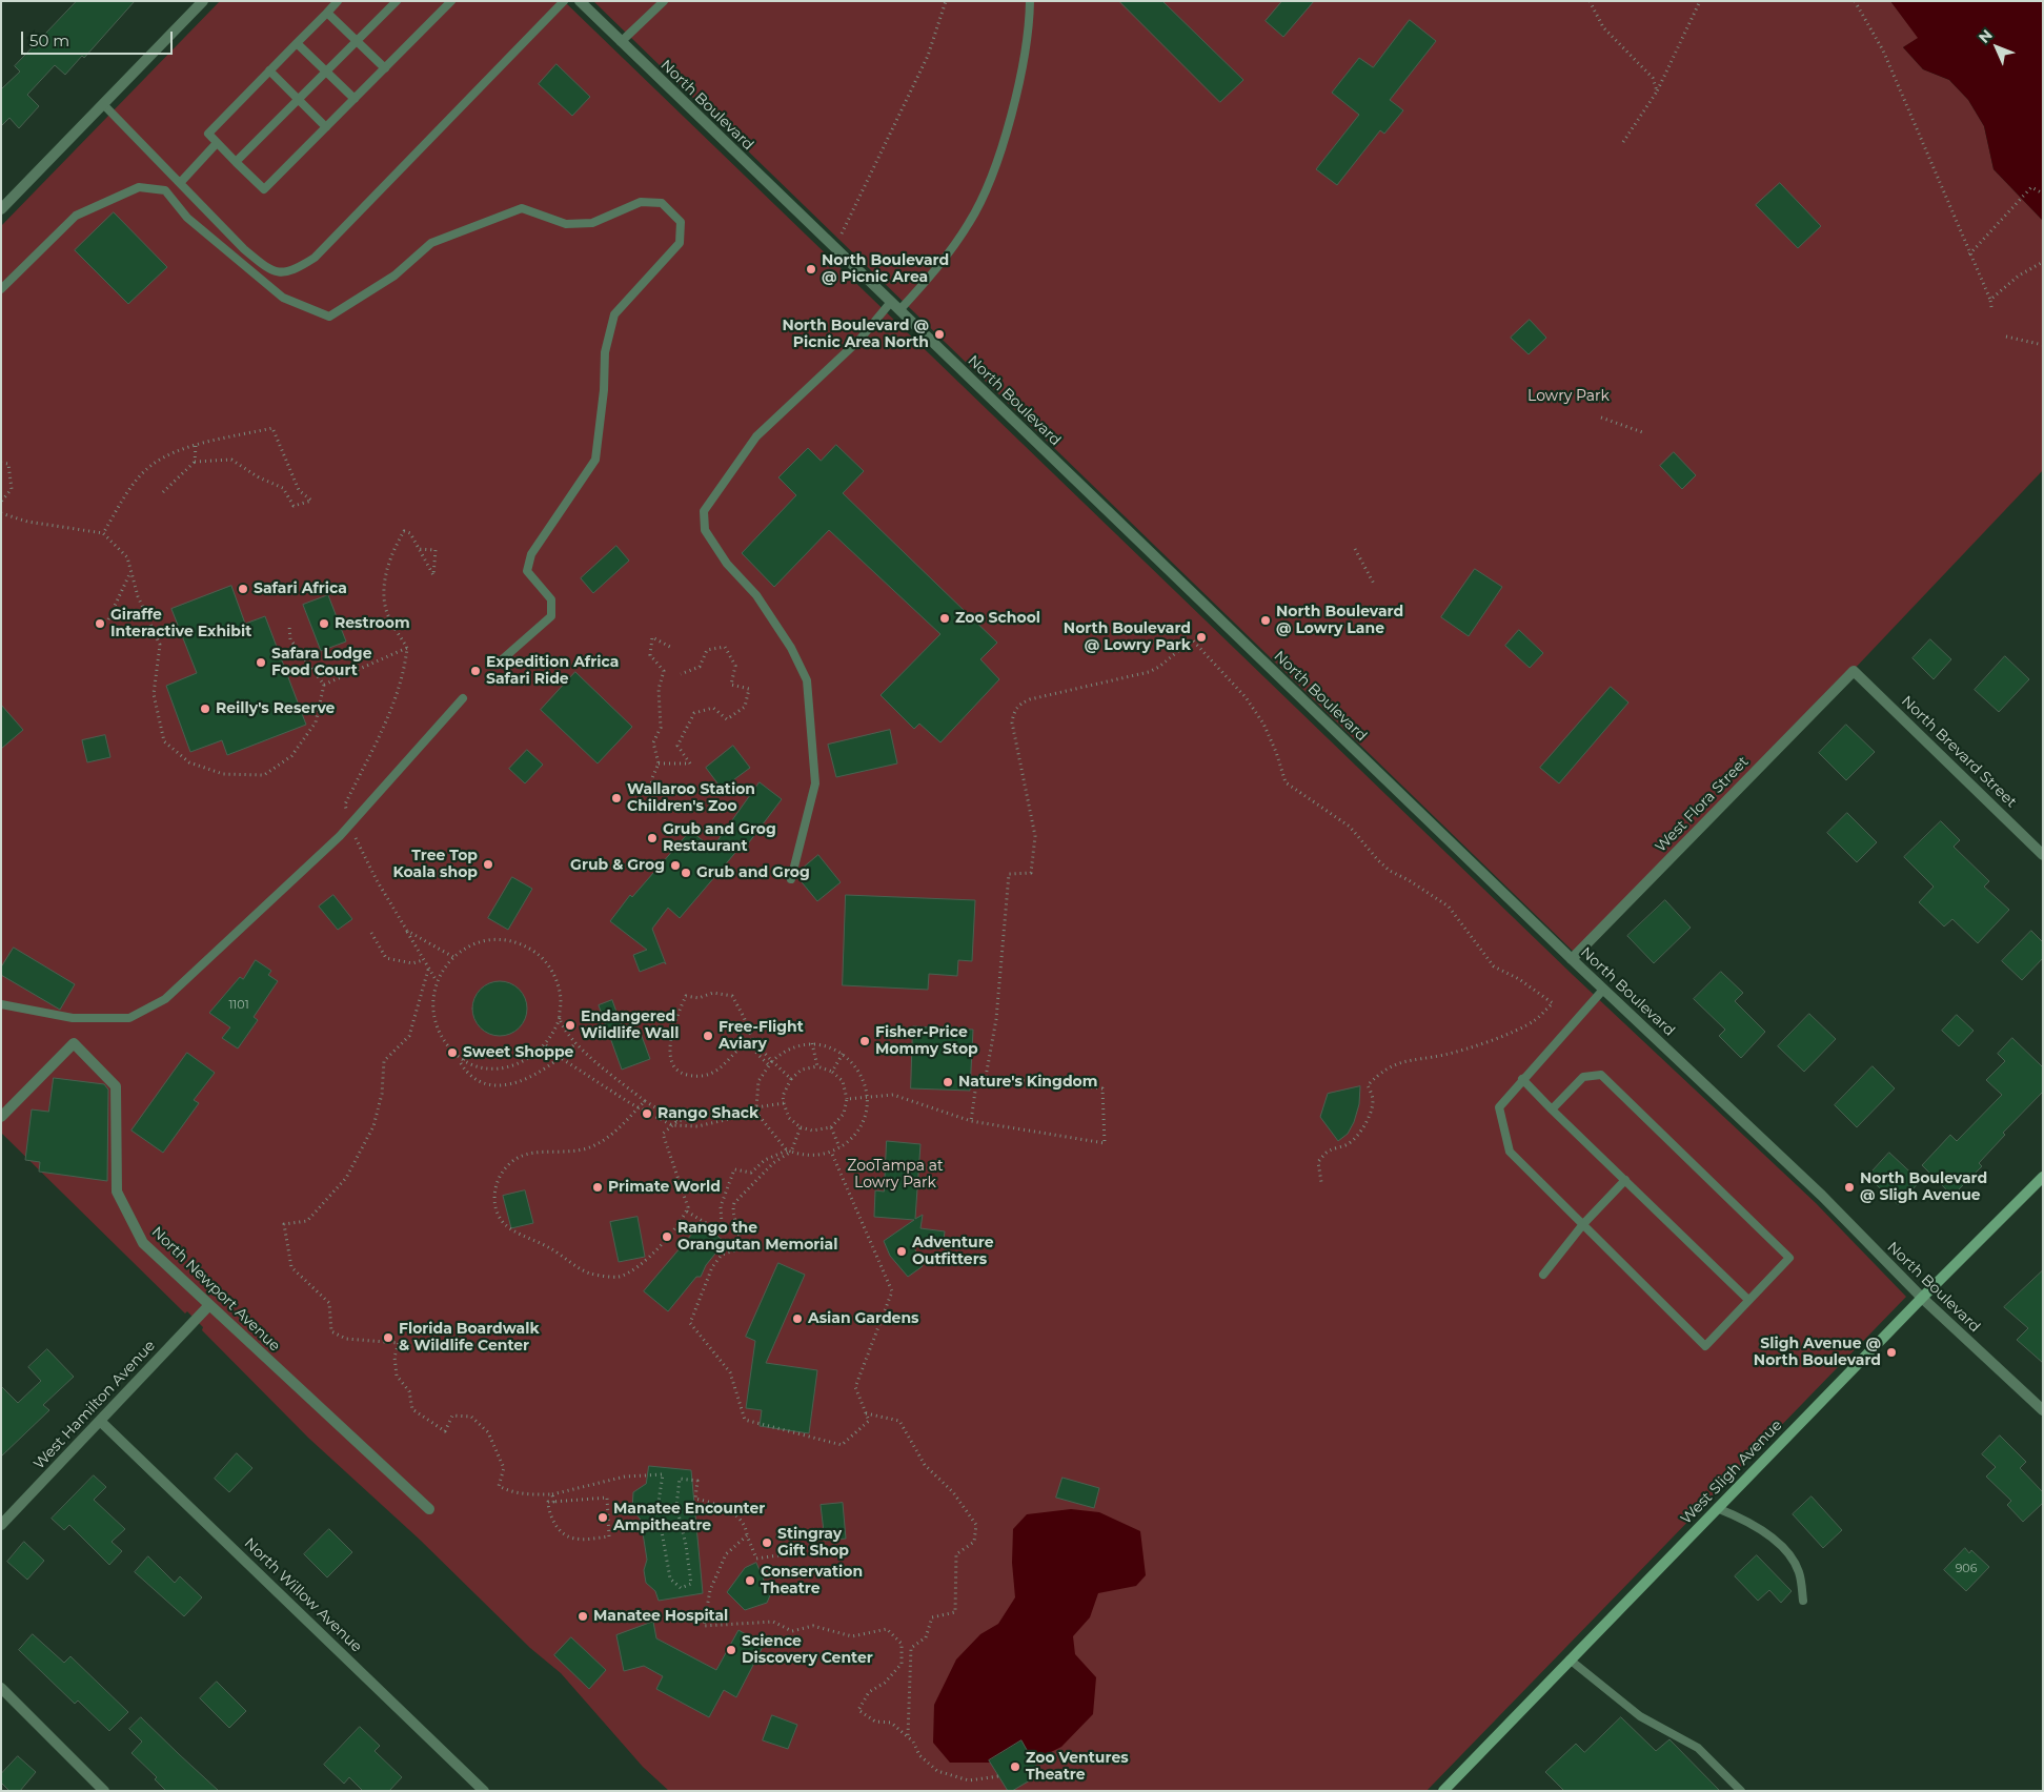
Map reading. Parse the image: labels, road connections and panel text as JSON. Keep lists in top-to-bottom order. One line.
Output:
{"streets":{"main road":["West Sligh Avenue"],"street":["North Boulevard","North Brevard Street","West Flora Street","North Newport Avenue","West Hamilton Avenue","North Willow Avenue"]},"crossings":[["North Boulevard","West Flora Street"],["North Boulevard","West Sligh Avenue"],["North Brevard Street","West Flora Street"],["North Newport Avenue","West Hamilton Avenue"],["West Hamilton Avenue","North Willow Avenue"]],"parks":["Lowry Park","ZooTampa at Lowry Park"],"places":["North Boulevard @ Picnic Area","North Boulevard @ Picnic Area North","Safari Africa","Zoo School","North Boulevard @ Lowry Lane","Giraffe Interactive Exhibit","Restroom","North Boulevard @ Lowry Park","Safara Lodge Food Court","Expedition Africa Safari Ride","Reilly's Reserve","Wallaroo Station Children's Zoo","Grub and Grog Restaurant","Tree Top Koala shop","Grub & Grog","Grub and Grog","Endangered Wildlife Wall","Free-Flight Aviary","Fisher-Price Mommy Stop","Sweet Shoppe","Nature's Kingdom","Rango Shack","Primate World","North Boulevard @ Sligh Avenue","Rango the Orangutan Memorial","Adventure Outfitters","Asian Gardens","Florida Boardwalk & Wildlife Center","Sligh Avenue @ North Boulevard","Manatee Encounter Ampitheatre","Stingray Gift Shop","Conservation Theatre","Manatee Hospital","Science Discovery Center","Zoo Ventures Theatre"],"house_numbers":["1101","906"],"scale_bar":"50 m","north":"top left"}
